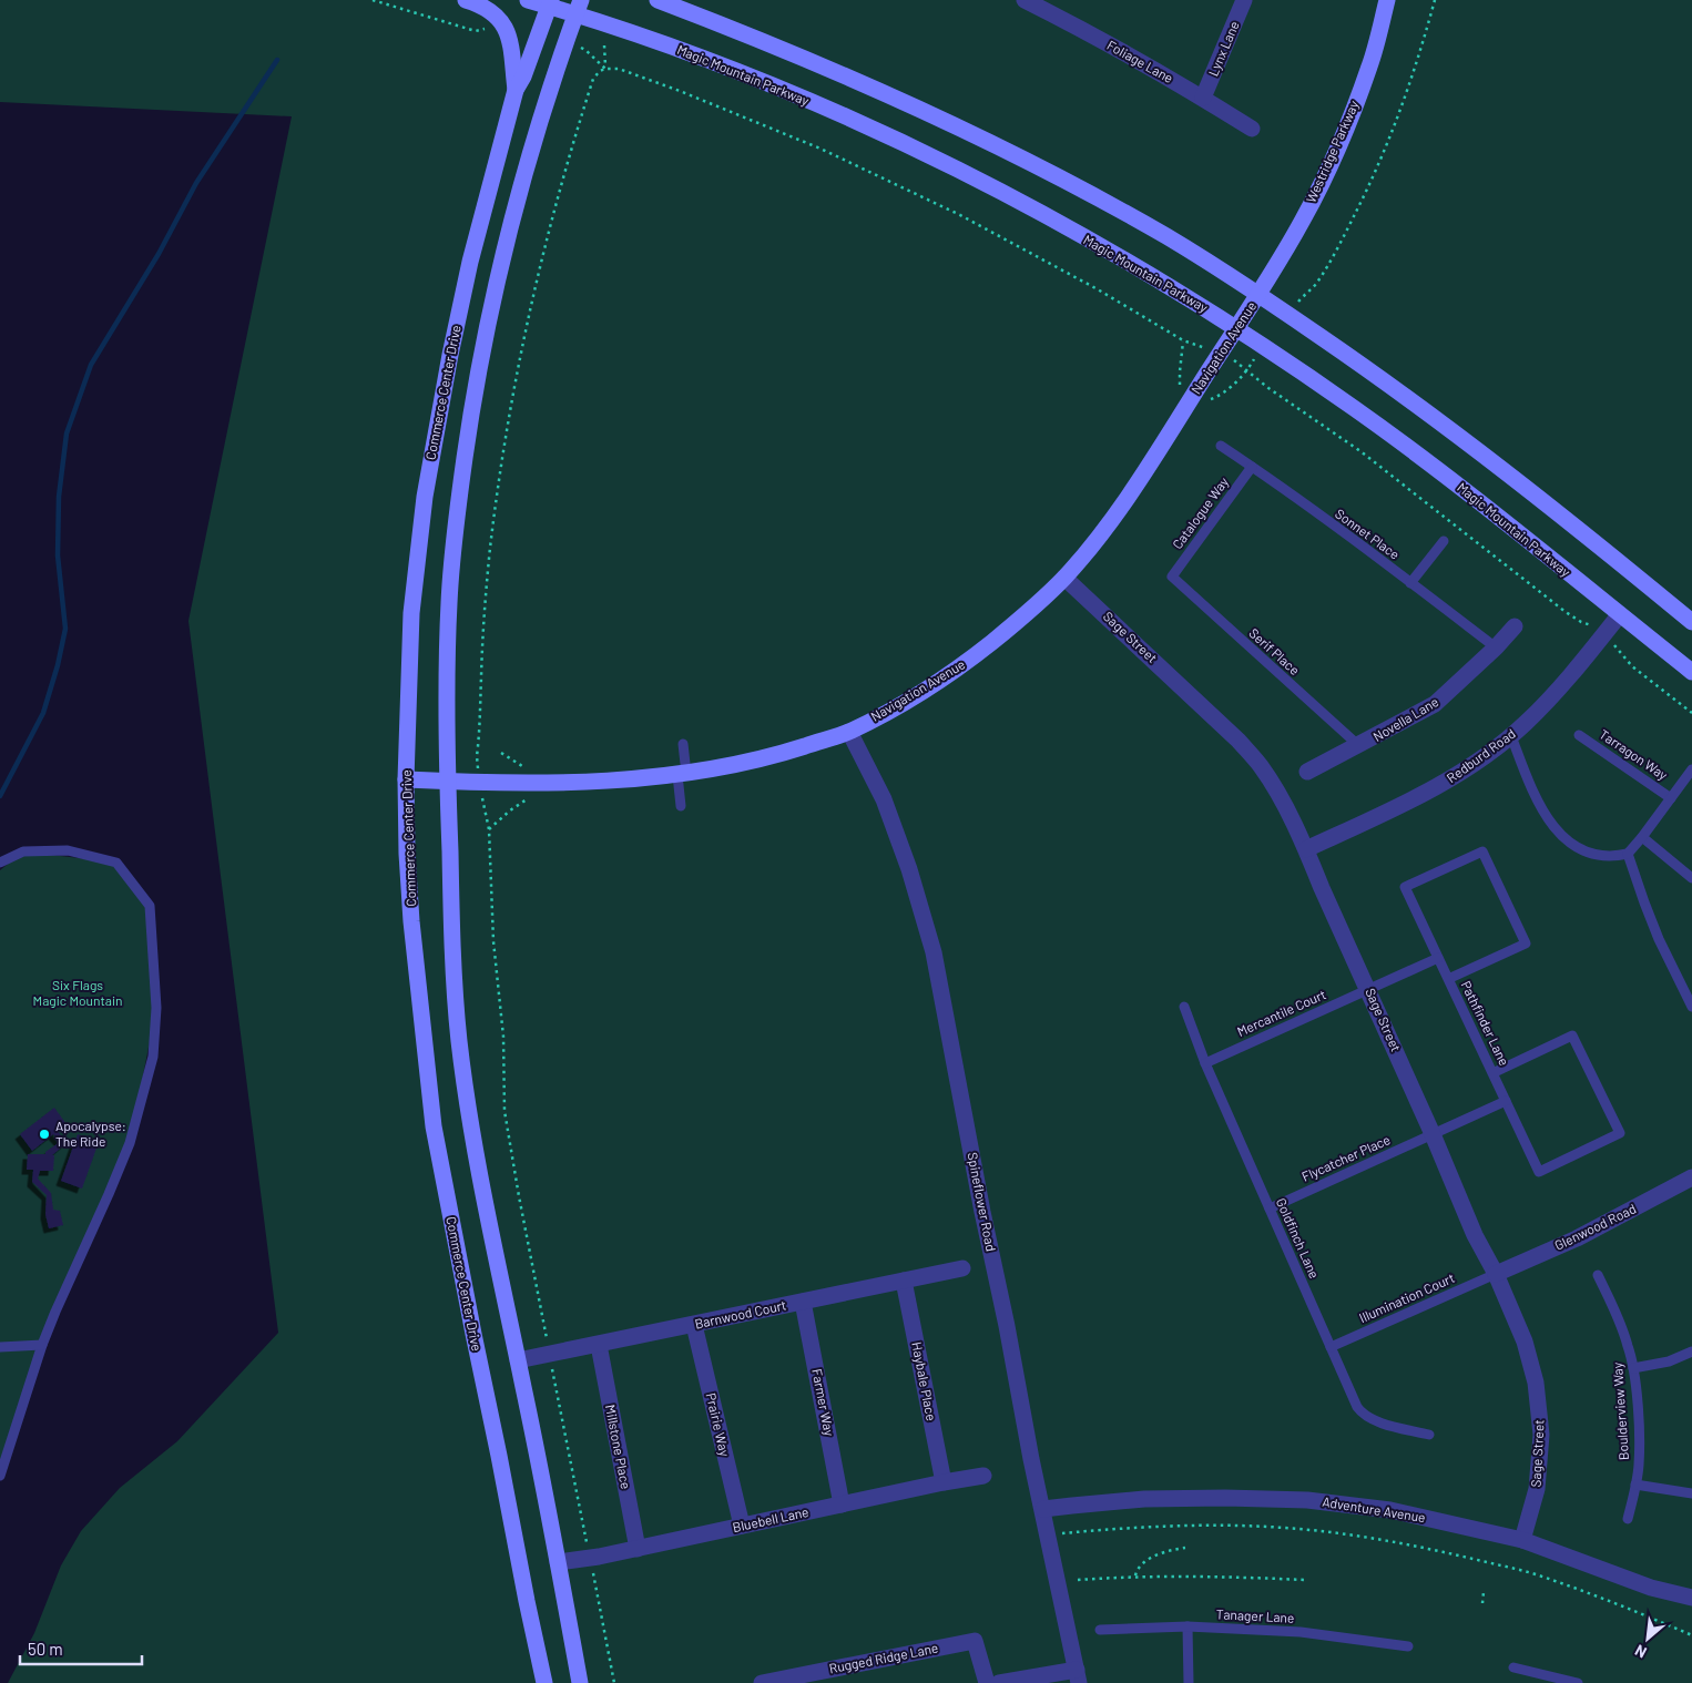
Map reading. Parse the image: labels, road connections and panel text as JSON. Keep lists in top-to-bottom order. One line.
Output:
{"streets":{"street":["Lynx Lane","Foliage Lane","Magic Mountain Parkway","Westridge Parkway","Navigation Avenue","Commerce Center Drive","Sage Street","Novella Lane","Redburd Road","Spineflower Road","Glenwood Road","Barnwood Court","Haybale Place","Farmer Way","Prairie Way","Millstone Place","Adventure Avenue","Bluebell Lane","Rugged Ridge Lane"],"lane":["Catalogue Way","Sonnet Place","Serif Place","Tarragon Way","Mercantile Court","Pathfinder Lane","Flycatcher Place","Goldfinch Lane","Illumination Court","Boulderview Way","Tanager Lane"]},"crossings":[["Lynx Lane","Foliage Lane"],["Magic Mountain Parkway","Navigation Avenue"],["Magic Mountain Parkway","Commerce Center Drive"],["Magic Mountain Parkway","Redburd Road"],["Westridge Parkway","Navigation Avenue"],["Navigation Avenue","Commerce Center Drive"],["Navigation Avenue","Sage Street"],["Navigation Avenue","Spineflower Road"],["Catalogue Way","Sonnet Place"],["Catalogue Way","Serif Place"],["Sonnet Place","Novella Lane"],["Sage Street","Redburd Road"],["Sage Street","Mercantile Court"],["Sage Street","Flycatcher Place"],["Sage Street","Glenwood Road"],["Sage Street","Illumination Court"],["Sage Street","Adventure Avenue"],["Serif Place","Novella Lane"],["Mercantile Court","Pathfinder Lane"],["Mercantile Court","Goldfinch Lane"],["Pathfinder Lane","Flycatcher Place"],["Flycatcher Place","Goldfinch Lane"],["Spineflower Road","Adventure Avenue"],["Glenwood Road","Illumination Court"],["Goldfinch Lane","Illumination Court"],["Barnwood Court","Haybale Place"],["Barnwood Court","Farmer Way"],["Barnwood Court","Prairie Way"],["Barnwood Court","Millstone Place"],["Haybale Place","Bluebell Lane"],["Farmer Way","Bluebell Lane"],["Prairie Way","Bluebell Lane"],["Millstone Place","Bluebell Lane"]],"parks":["Six Flags Magic Mountain"],"places":["Apocalypse: The Ride"],"scale_bar":"50 m","north":"bottom left"}
